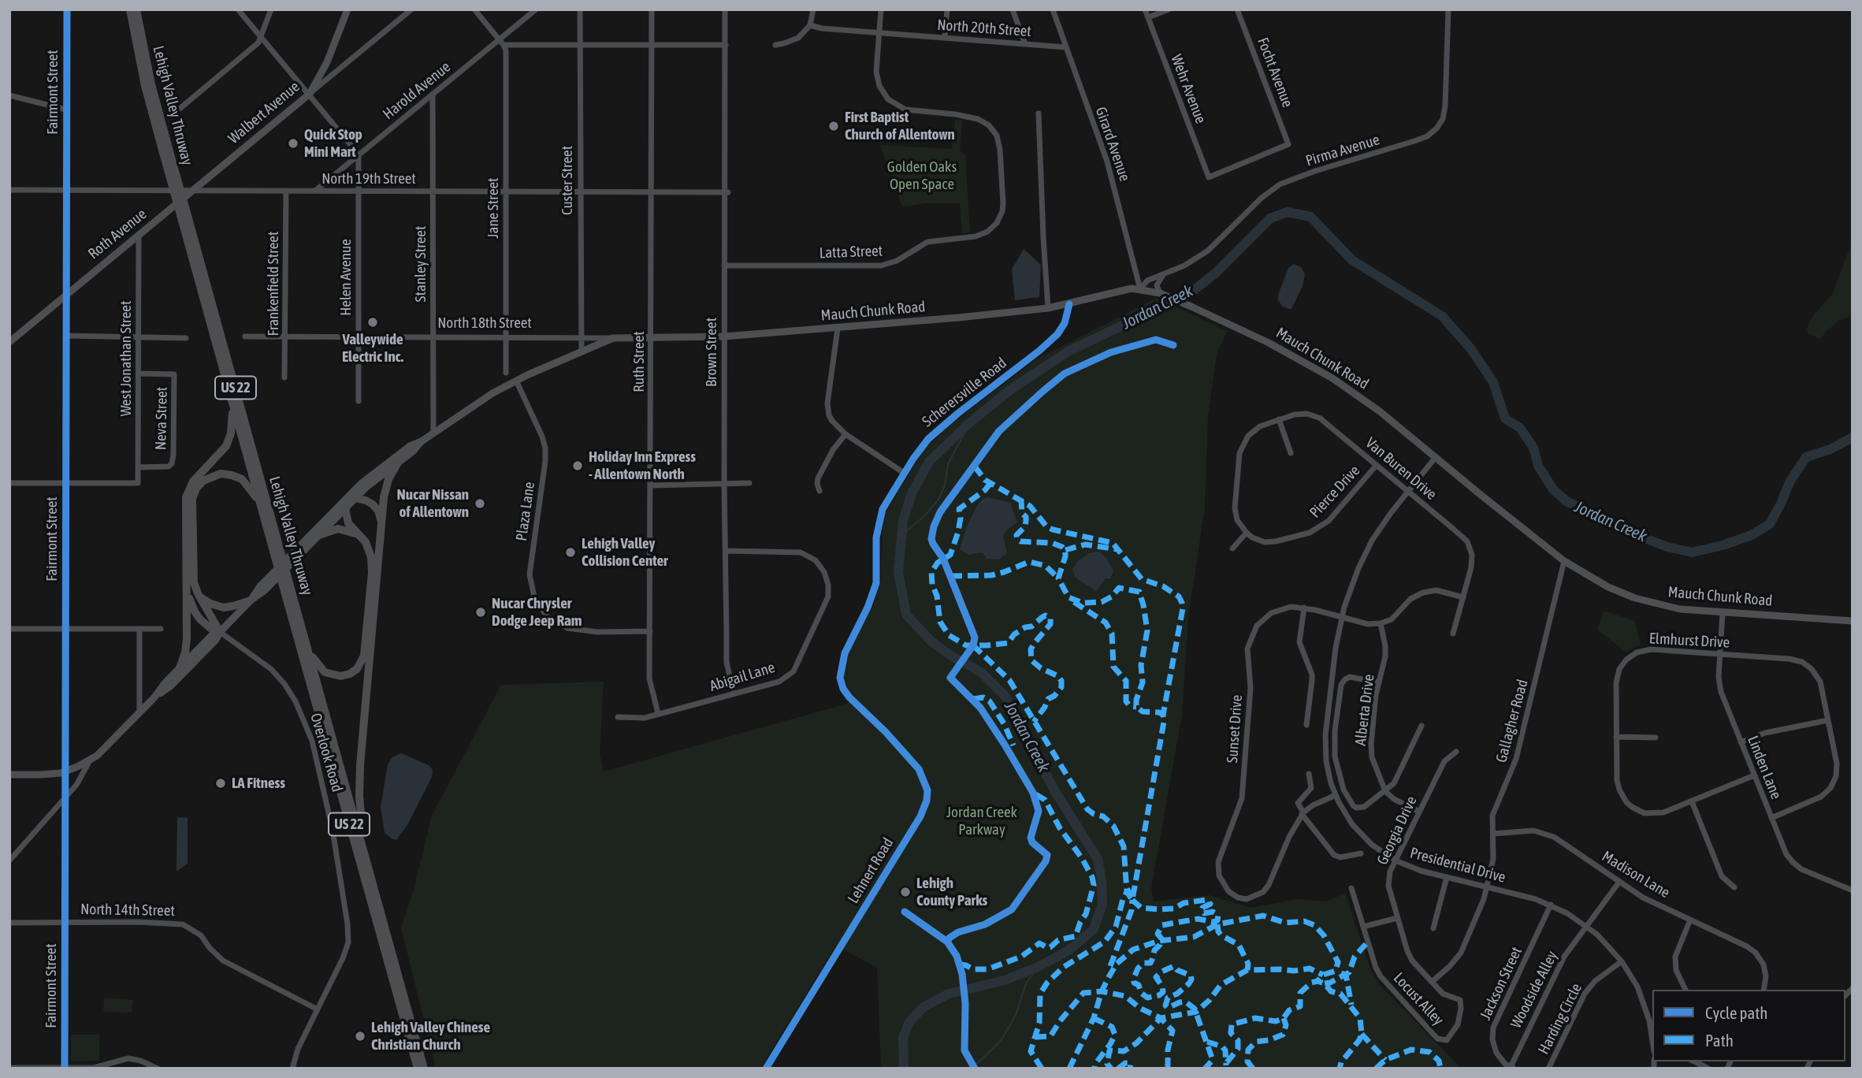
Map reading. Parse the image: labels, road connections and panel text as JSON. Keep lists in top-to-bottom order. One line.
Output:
{"streets":{"highway":["Lehigh Valley Thruway","US 22"],"main road":["Walbert Avenue","Roth Avenue","Mauch Chunk Road","North 18th Street"],"street":["North 20th Street","Focht Avenue","Wehr Avenue","Harold Avenue","Fairmont Street","Girard Avenue","Pirma Avenue","North 19th Street","Custer Street","Jane Street","Latta Street","Stanley Street","Helen Avenue","Frankenfield Street","Brown Street","West Jonathan Street","Ruth Street","Scherersville Road","Neva Street","Van Buren Drive","Pierce Drive","Plaza Lane","Elmhurst Drive","Abigail Lane","Alberta Drive","Gallagher Road","Sunset Drive","Overlook Road","Linden Lane","Georgia Drive","Presidential Drive","Lehnert Road","Madison Lane","North 14th Street","Jackson Street","Woodside Alley","Locust Alley","Harding Circle"]},"crossings":[["North 20th Street","Girard Avenue"],["North 20th Street","Latta Street"],["Focht Avenue","Wehr Avenue"],["Harold Avenue","North 19th Street"],["Harold Avenue","Jane Street"],["Harold Avenue","Stanley Street"],["Harold Avenue","Helen Avenue"],["Fairmont Street","North 19th Street"],["Fairmont Street","Roth Avenue"],["Fairmont Street","West Jonathan Street"],["Fairmont Street","North 14th Street"],["Walbert Avenue","North 19th Street"],["Walbert Avenue","Roth Avenue"],["Girard Avenue","Pirma Avenue"],["Girard Avenue","Mauch Chunk Road"],["Pirma Avenue","Mauch Chunk Road"],["North 19th Street","Custer Street"],["North 19th Street","Jane Street"],["North 19th Street","Roth Avenue"],["North 19th Street","Stanley Street"],["North 19th Street","Helen Avenue"],["North 19th Street","Frankenfield Street"],["North 19th Street","Brown Street"],["North 19th Street","Ruth Street"],["Custer Street","North 18th Street"],["Jane Street","North 18th Street"],["Roth Avenue","West Jonathan Street"],["Latta Street","Brown Street"],["Stanley Street","North 18th Street"],["Helen Avenue","North 18th Street"],["Frankenfield Street","North 18th Street"],["Mauch Chunk Road","North 18th Street"],["Mauch Chunk Road","Brown Street"],["Mauch Chunk Road","Scherersville Road"],["Mauch Chunk Road","Gallagher Road"],["Mauch Chunk Road","Linden Lane"],["Mauch Chunk Road","Presidential Drive"],["North 18th Street","Brown Street"],["North 18th Street","Ruth Street"],["Brown Street","Abigail Lane"],["West Jonathan Street","Neva Street"],["Ruth Street","Plaza Lane"],["Ruth Street","Abigail Lane"],["Scherersville Road","Lehnert Road"],["Van Buren Drive","Pierce Drive"],["Van Buren Drive","Presidential Drive"],["Elmhurst Drive","Linden Lane"],["Alberta Drive","Sunset Drive"],["Gallagher Road","Georgia Drive"],["Gallagher Road","Presidential Drive"],["Gallagher Road","Madison Lane"],["Sunset Drive","Presidential Drive"],["Overlook Road","North 14th Street"],["Georgia Drive","Presidential Drive"],["Georgia Drive","Locust Alley"],["Presidential Drive","Jackson Street"],["Presidential Drive","Woodside Alley"],["Presidential Drive","Harding Circle"],["Madison Lane","Woodside Alley"],["Jackson Street","Woodside Alley"]],"water":["Jordan Creek"],"parks":["Golden Oaks Open Space","Jordan Creek Parkway"],"places":["First Baptist Church of Allentown","Quick Stop Mini Mart","Valleywide Electric Inc.","Holiday Inn Express - Allentown North","Nucar Nissan of Allentown","Lehigh Valley Collision Center","Nucar Chrysler Dodge Jeep Ram","LA Fitness","Lehigh County Parks","Lehigh Valley Chinese Christian Church"],"legend":["Cycle path","Path"]}
